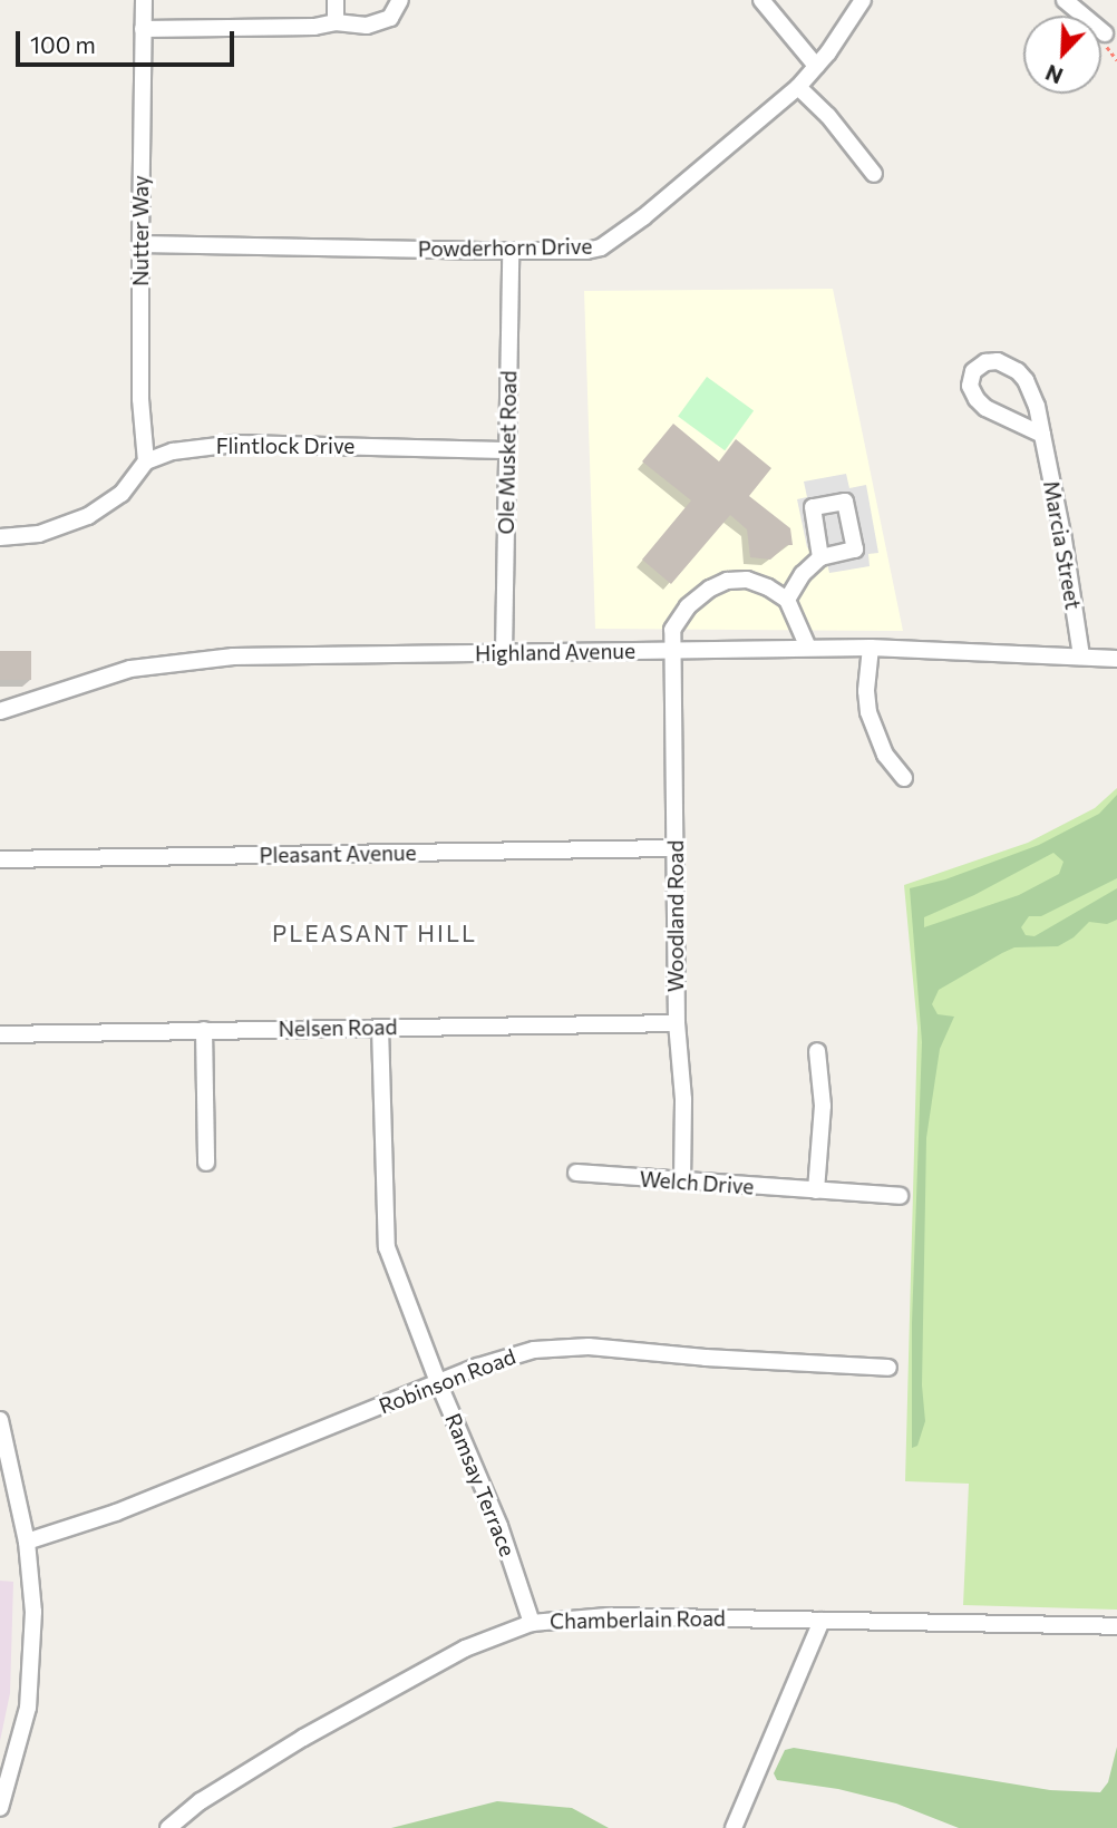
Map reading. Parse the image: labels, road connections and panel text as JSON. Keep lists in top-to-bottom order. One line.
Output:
{"streets":{"street":["Nutter Way","Powderhorn Drive","Flintlock Drive","Ole Musket Road","Marcia Street","Highland Avenue","Pleasant Avenue","Woodland Road","Nelsen Road","Welch Drive","Robinson Road","Ramsay Terrace","Chamberlain Road"]},"crossings":[["Nutter Way","Powderhorn Drive"],["Nutter Way","Flintlock Drive"],["Powderhorn Drive","Ole Musket Road"],["Flintlock Drive","Ole Musket Road"],["Ole Musket Road","Highland Avenue"],["Marcia Street","Highland Avenue"],["Highland Avenue","Woodland Road"],["Pleasant Avenue","Woodland Road"],["Woodland Road","Nelsen Road"],["Woodland Road","Welch Drive"],["Nelsen Road","Ramsay Terrace"],["Robinson Road","Ramsay Terrace"],["Ramsay Terrace","Chamberlain Road"]],"districts":["PLEASANT HILL"],"scale_bar":"100 m","north":"bottom left"}
